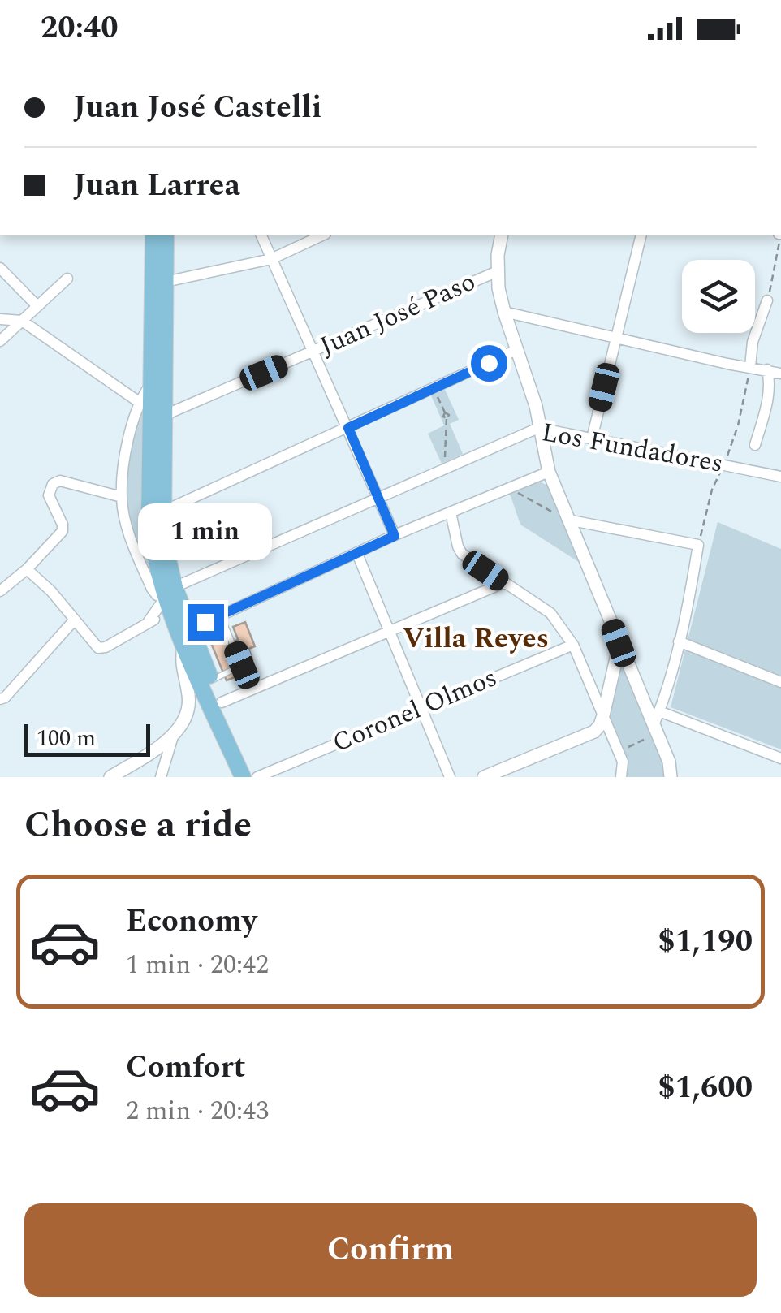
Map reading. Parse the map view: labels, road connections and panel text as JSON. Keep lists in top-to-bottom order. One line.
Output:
{"streets":{"street":["Juan José Paso","Los Fundadores","Coronel Olmos"]},"districts":["Villa Reyes"],"scale_bar":"100 m","page":{"status":"20:40","banner":["Juan José Castelli","Juan Larrea"],"bubble":"1 min","scale":"100 m","heading":"Choose a ride","list":[{"name":"Economy","note":"1 min · 20:42","value":"$1,190"},{"name":"Comfort","note":"2 min · 20:43","value":"$1,600"}],"buttons":"Confirm"}}
